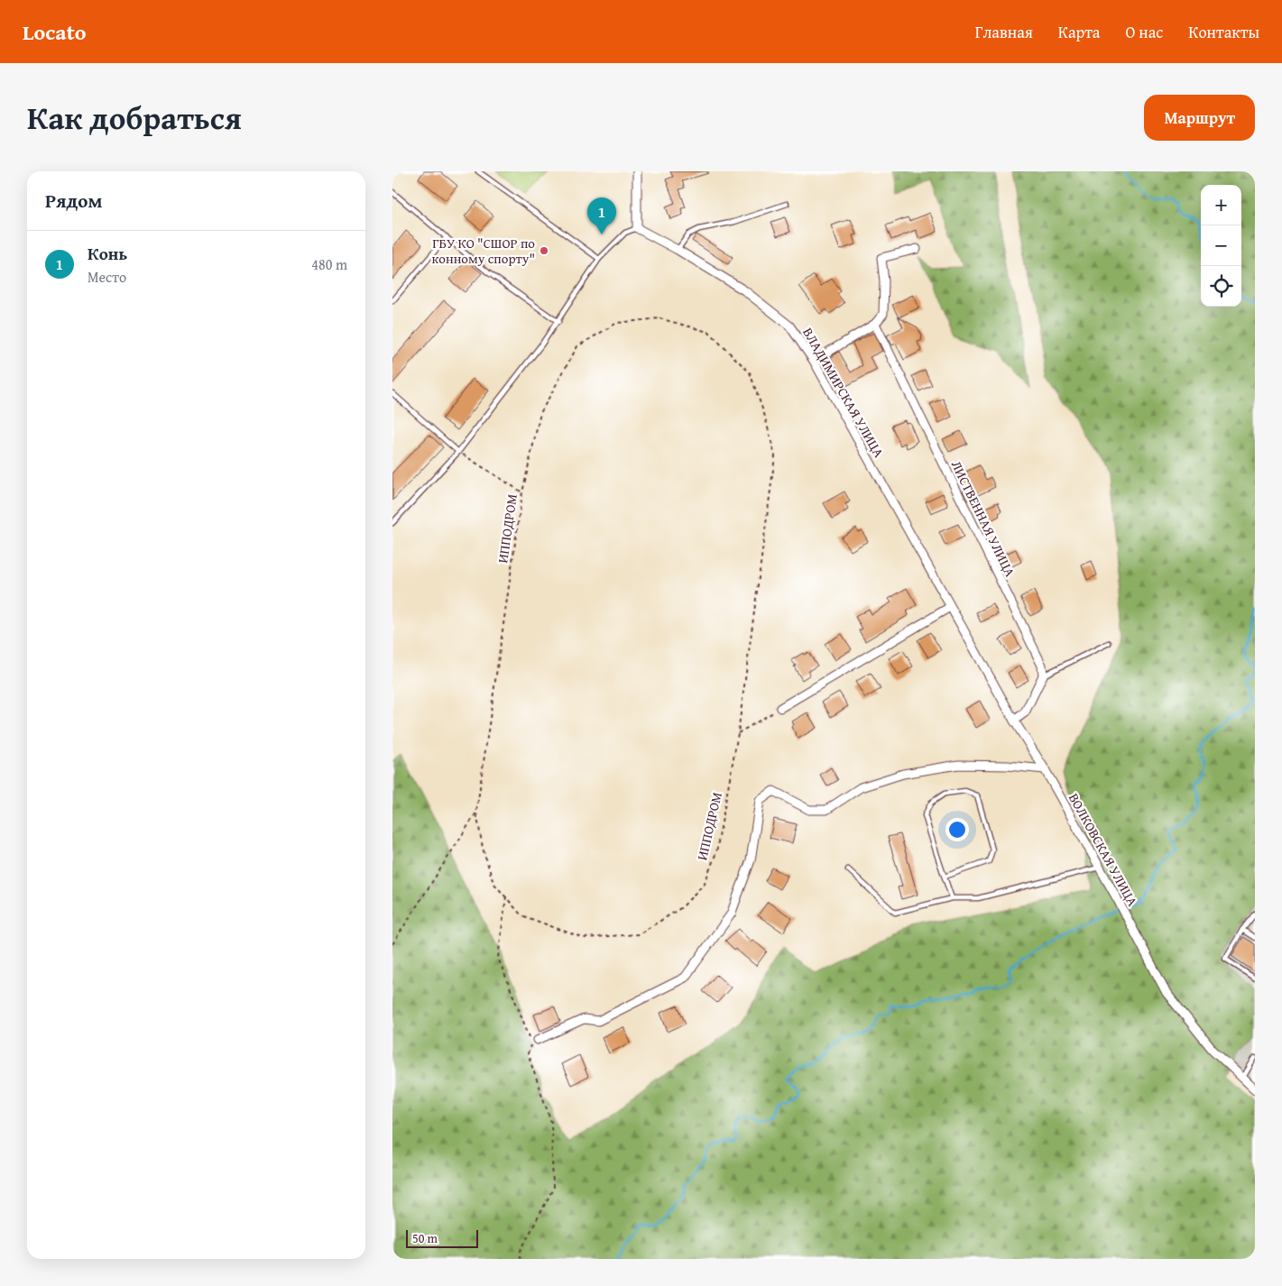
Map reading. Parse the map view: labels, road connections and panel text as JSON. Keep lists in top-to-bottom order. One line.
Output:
{"streets":{"street":["ВЛАДИМИРСКАЯ УЛИЦА","ЛИСТВЕННАЯ УЛИЦА","ВОЛКОВСКАЯ УЛИЦА"],"path":["ИППОДРОМ"]},"crossings":[["ВЛАДИМИРСКАЯ УЛИЦА","ВОЛКОВСКАЯ УЛИЦА"]],"places":["ГБУ КО \"СШОР по конному спорту\""],"scale_bar":"50 m","page":{"header":"Locato","nav":["Главная","Карта","О нас","Контакты"],"title":"Как добраться","buttons":"Маршрут","heading":"Рядом","map_buttons":["+","−"],"pins":"1","list":[{"mark":"1","name":"Конь","note":"Место","value":"480 m"}],"scale":"50 m"}}
